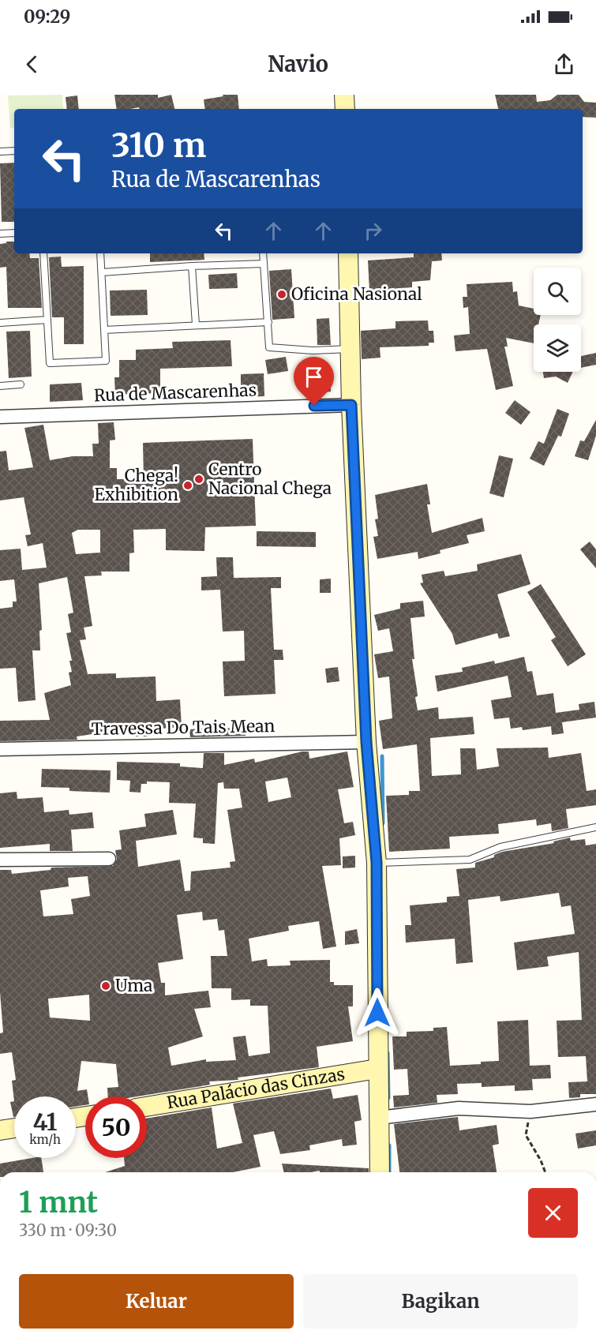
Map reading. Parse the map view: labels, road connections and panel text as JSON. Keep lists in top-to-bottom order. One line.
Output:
{"streets":{"main road":["Rua Palácio das Cinzas"],"street":["Rua de Mascarenhas","Travessa Do Tais Mean"]},"places":["Oficina Nasional","Centro Nacional Chega","Chega! Exhibition","Uma"],"page":{"status":"09:29","header":"Navio","turn":["310 m","Rua de Mascarenhas"],"speed":"41 km/h","limit":"50","heading":["1 mnt","330 m · 09:30"],"buttons":["Keluar","Bagikan"]}}
